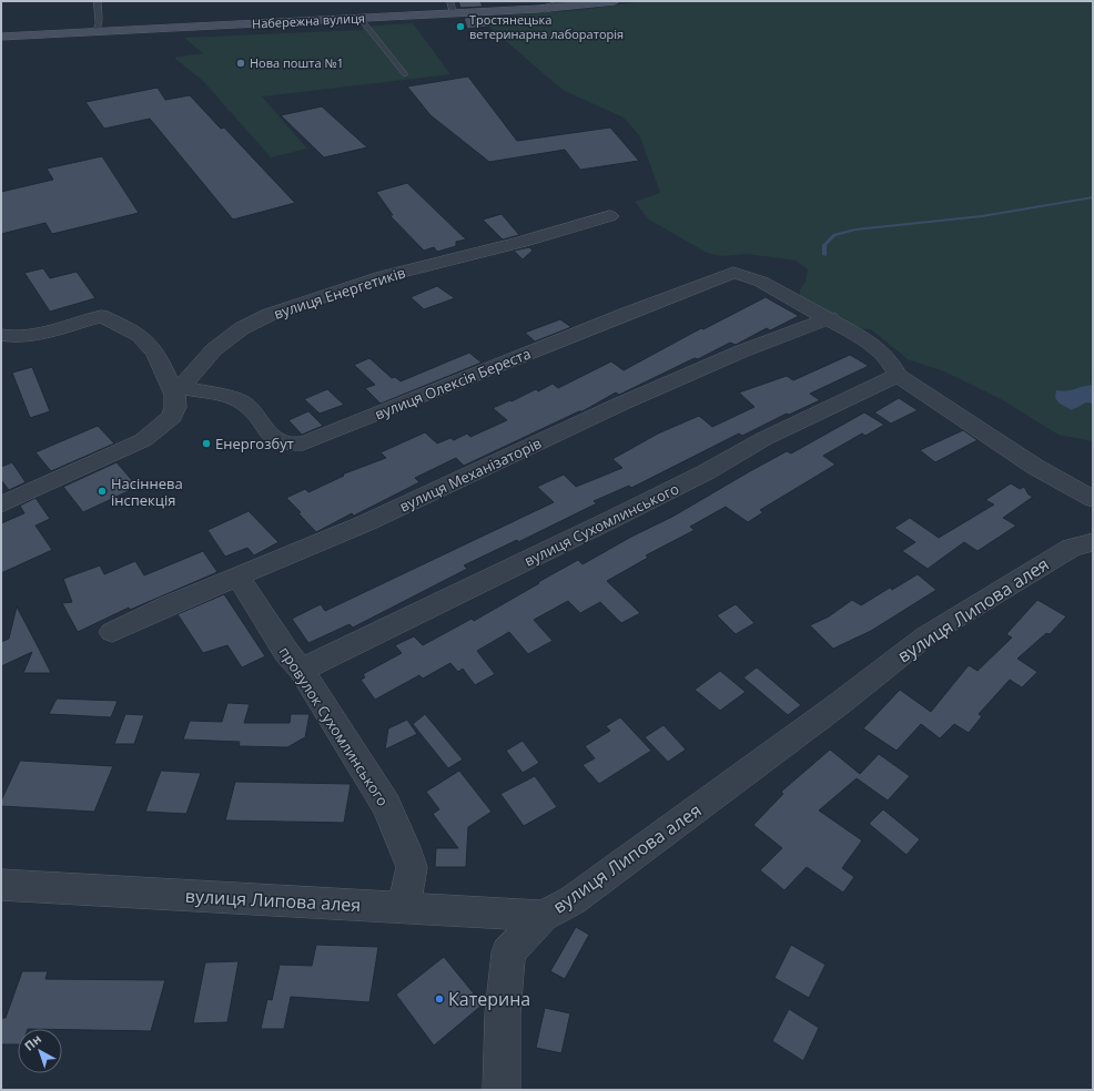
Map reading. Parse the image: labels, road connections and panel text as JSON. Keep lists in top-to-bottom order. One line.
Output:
{"streets":{"main road":["Набережна вулиця"],"street":["вулиця Енергетиків","вулиця Олексія Береста","вулиця Механізаторів","вулиця Сухомлинського","вулиця Липова алея","провулок Сухомлинського"]},"crossings":[["вулиця Енергетиків","вулиця Олексія Береста"],["вулиця Олексія Береста","вулиця Механізаторів"],["вулиця Механізаторів","провулок Сухомлинського"],["вулиця Сухомлинського","провулок Сухомлинського"],["вулиця Липова алея","провулок Сухомлинського"]],"places":["Тростянецька ветеринарна лабораторія","Нова пошта №1","Енергозбут","Насіннева інспекція","Катерина"],"north":"top left"}
